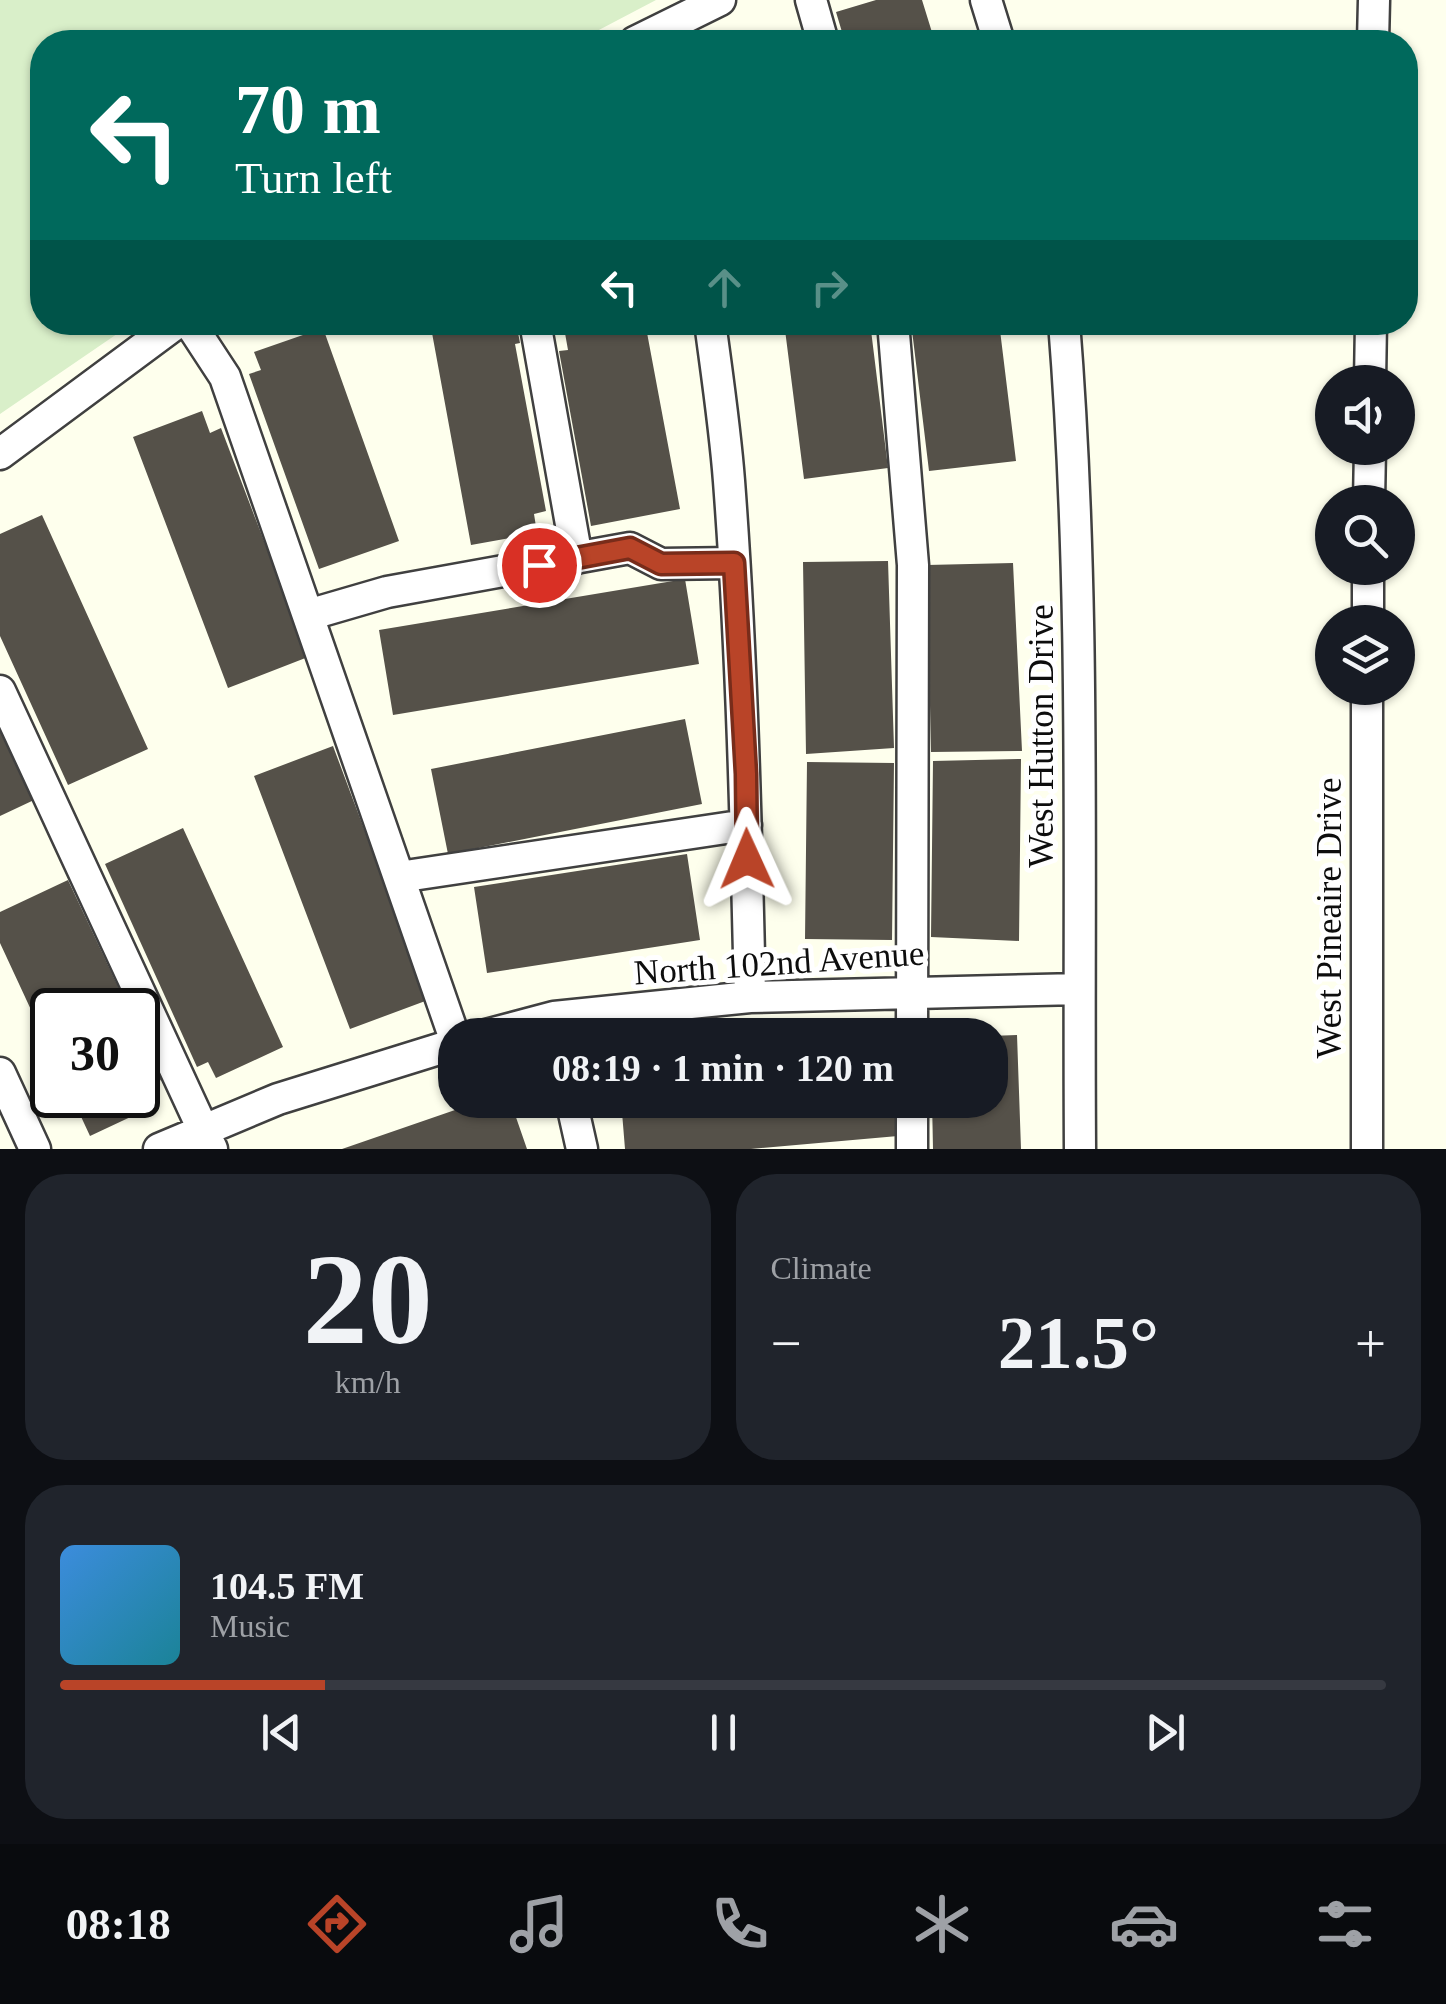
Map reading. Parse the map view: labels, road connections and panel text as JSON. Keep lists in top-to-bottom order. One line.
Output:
{"streets":{"street":["West Hutton Drive","West Pineaire Drive","North 102nd Avenue"]},"crossings":[["West Hutton Drive","North 102nd Avenue"]],"page":{"turn":["70 m","Turn left"],"limit":"30","trip":"08:19 · 1 min · 120 m","tile":[["20","km/h"],"Climate"],"heat":["−","21.5°","+"],"song":["104.5 FM","Music"],"tabs":"08:18"}}
